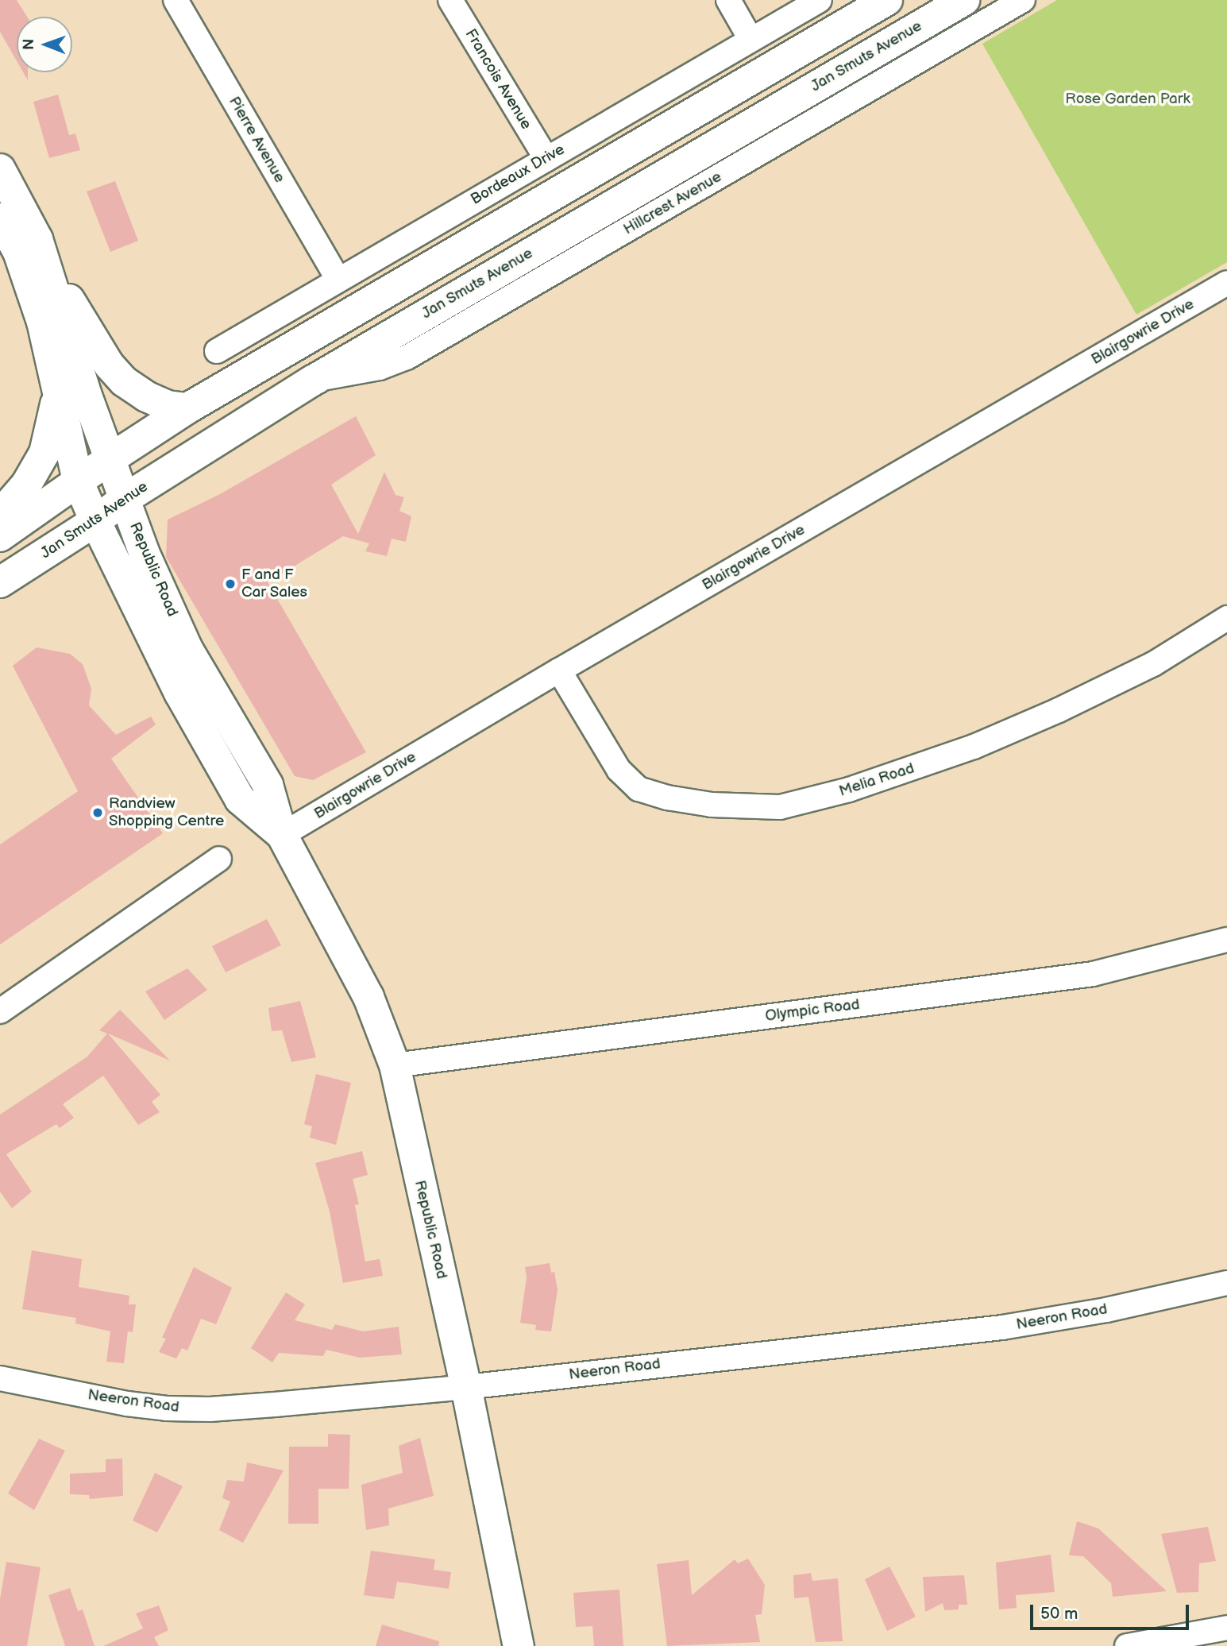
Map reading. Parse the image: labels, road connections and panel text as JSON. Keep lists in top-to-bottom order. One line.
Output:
{"streets":{"main road":["Jan Smuts Avenue","Republic Road"],"street":["Francois Avenue","Pierre Avenue","Bordeaux Drive","Hillcrest Avenue","Blairgowrie Drive","Melia Road","Olympic Road","Neeron Road"]},"crossings":[["Jan Smuts Avenue","Hillcrest Avenue"],["Jan Smuts Avenue","Republic Road"],["Francois Avenue","Bordeaux Drive"],["Pierre Avenue","Bordeaux Drive"],["Blairgowrie Drive","Republic Road"],["Blairgowrie Drive","Melia Road"],["Republic Road","Olympic Road"],["Republic Road","Neeron Road"]],"parks":["Rose Garden Park"],"places":["F and F Car Sales","Randview Shopping Centre"],"scale_bar":"50 m","north":"left"}
